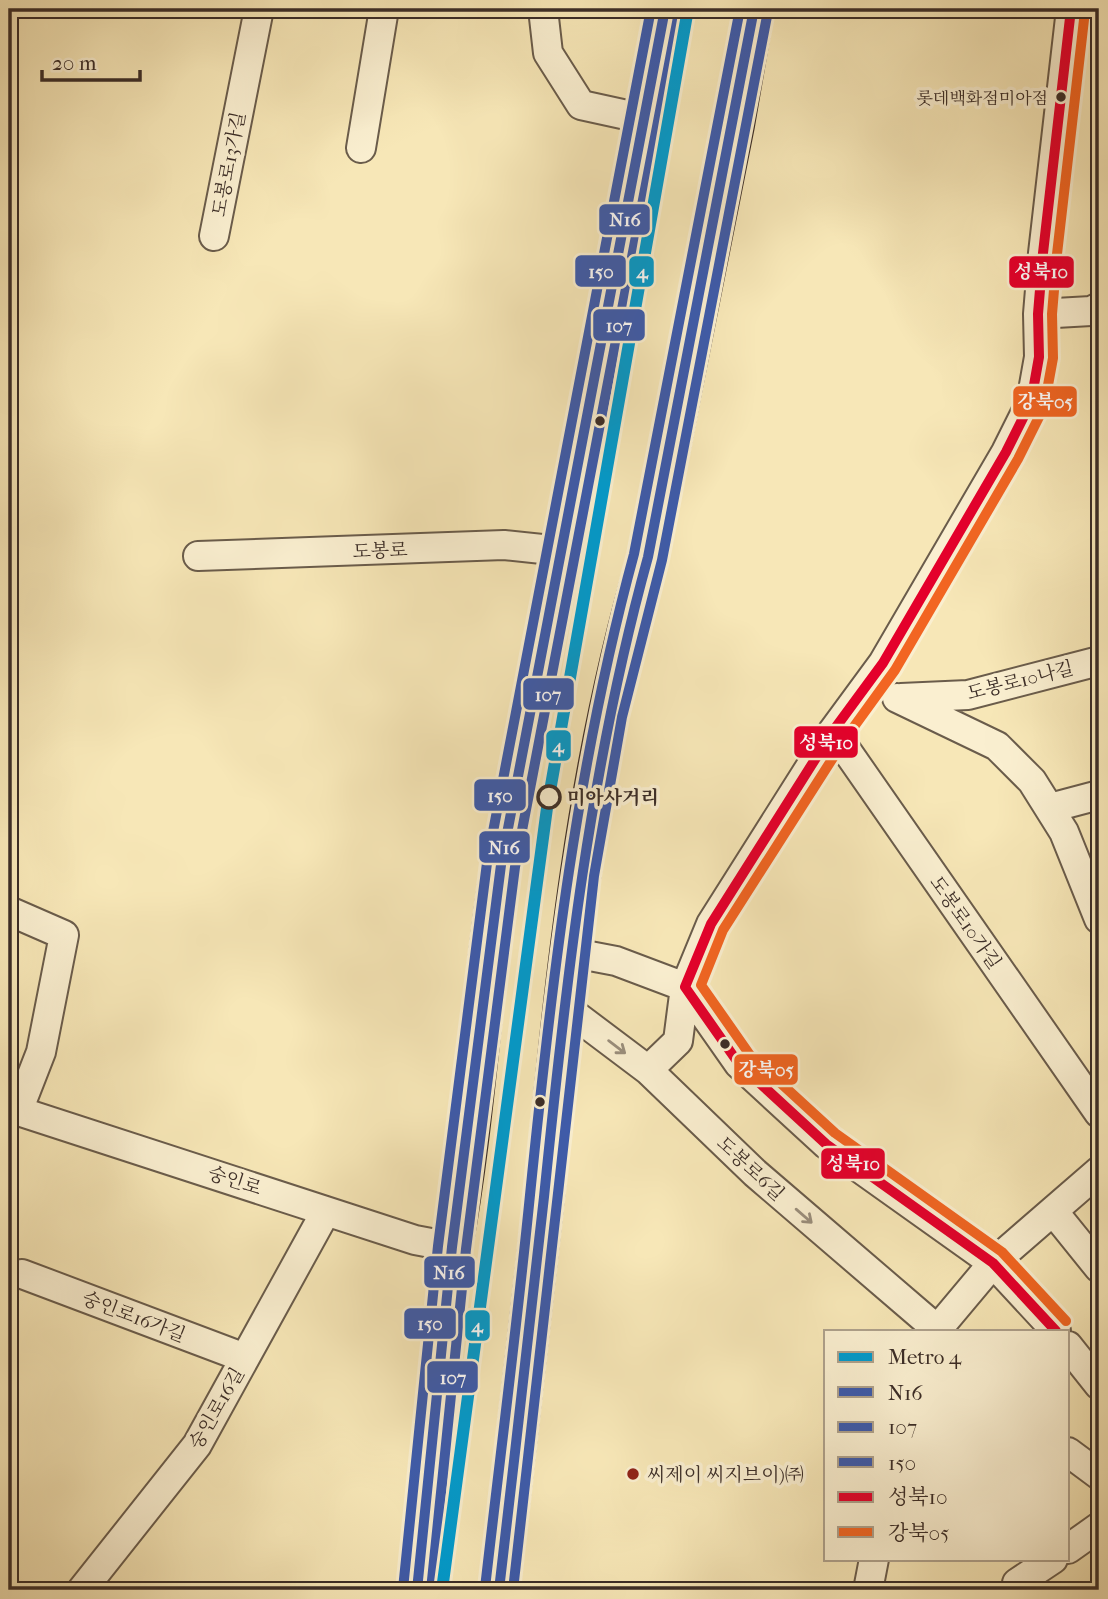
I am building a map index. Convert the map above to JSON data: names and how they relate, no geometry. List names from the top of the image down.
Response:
{
  "streets": {
    "street": [
      "도봉로13가길",
      "도봉로",
      "도봉로10나길",
      "도봉로10가길",
      "도봉로6길",
      "숭인로",
      "숭인로16가길",
      "숭인로16길"
    ]
  },
  "crossings": [
    ["숭인로", "숭인로16길"],
    ["숭인로16가길", "숭인로16길"]
  ],
  "places": ["롯데백화점미아점", "미아사거리", "씨제이 씨지브이)㈜"],
  "lines": [
    "metro line 4",
    "transit line N16",
    "transit line 150",
    "transit line 성북10",
    "transit line 107",
    "transit line 강북05"
  ],
  "legend": [
    "Metro 4",
    "N16",
    "107",
    "150",
    "성북10",
    "강북05"
  ],
  "scale_bar": "20 m"
}
